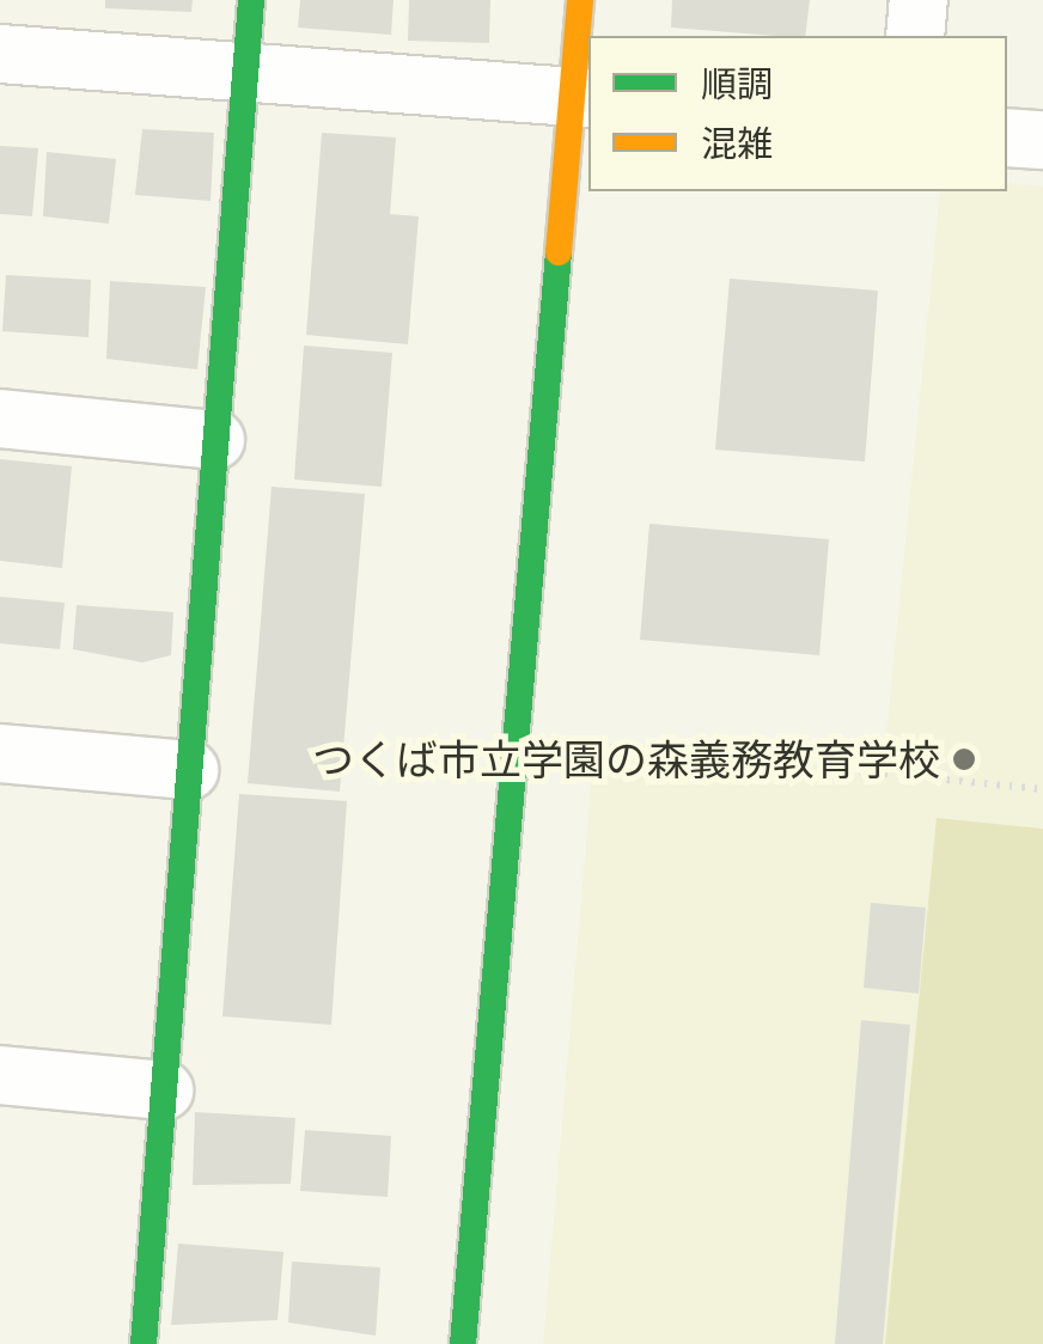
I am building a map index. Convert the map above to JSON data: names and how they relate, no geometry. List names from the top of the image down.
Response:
{
  "places": ["つくば市立学園の森義務教育学校"],
  "legend": ["順調", "混雑"]
}
